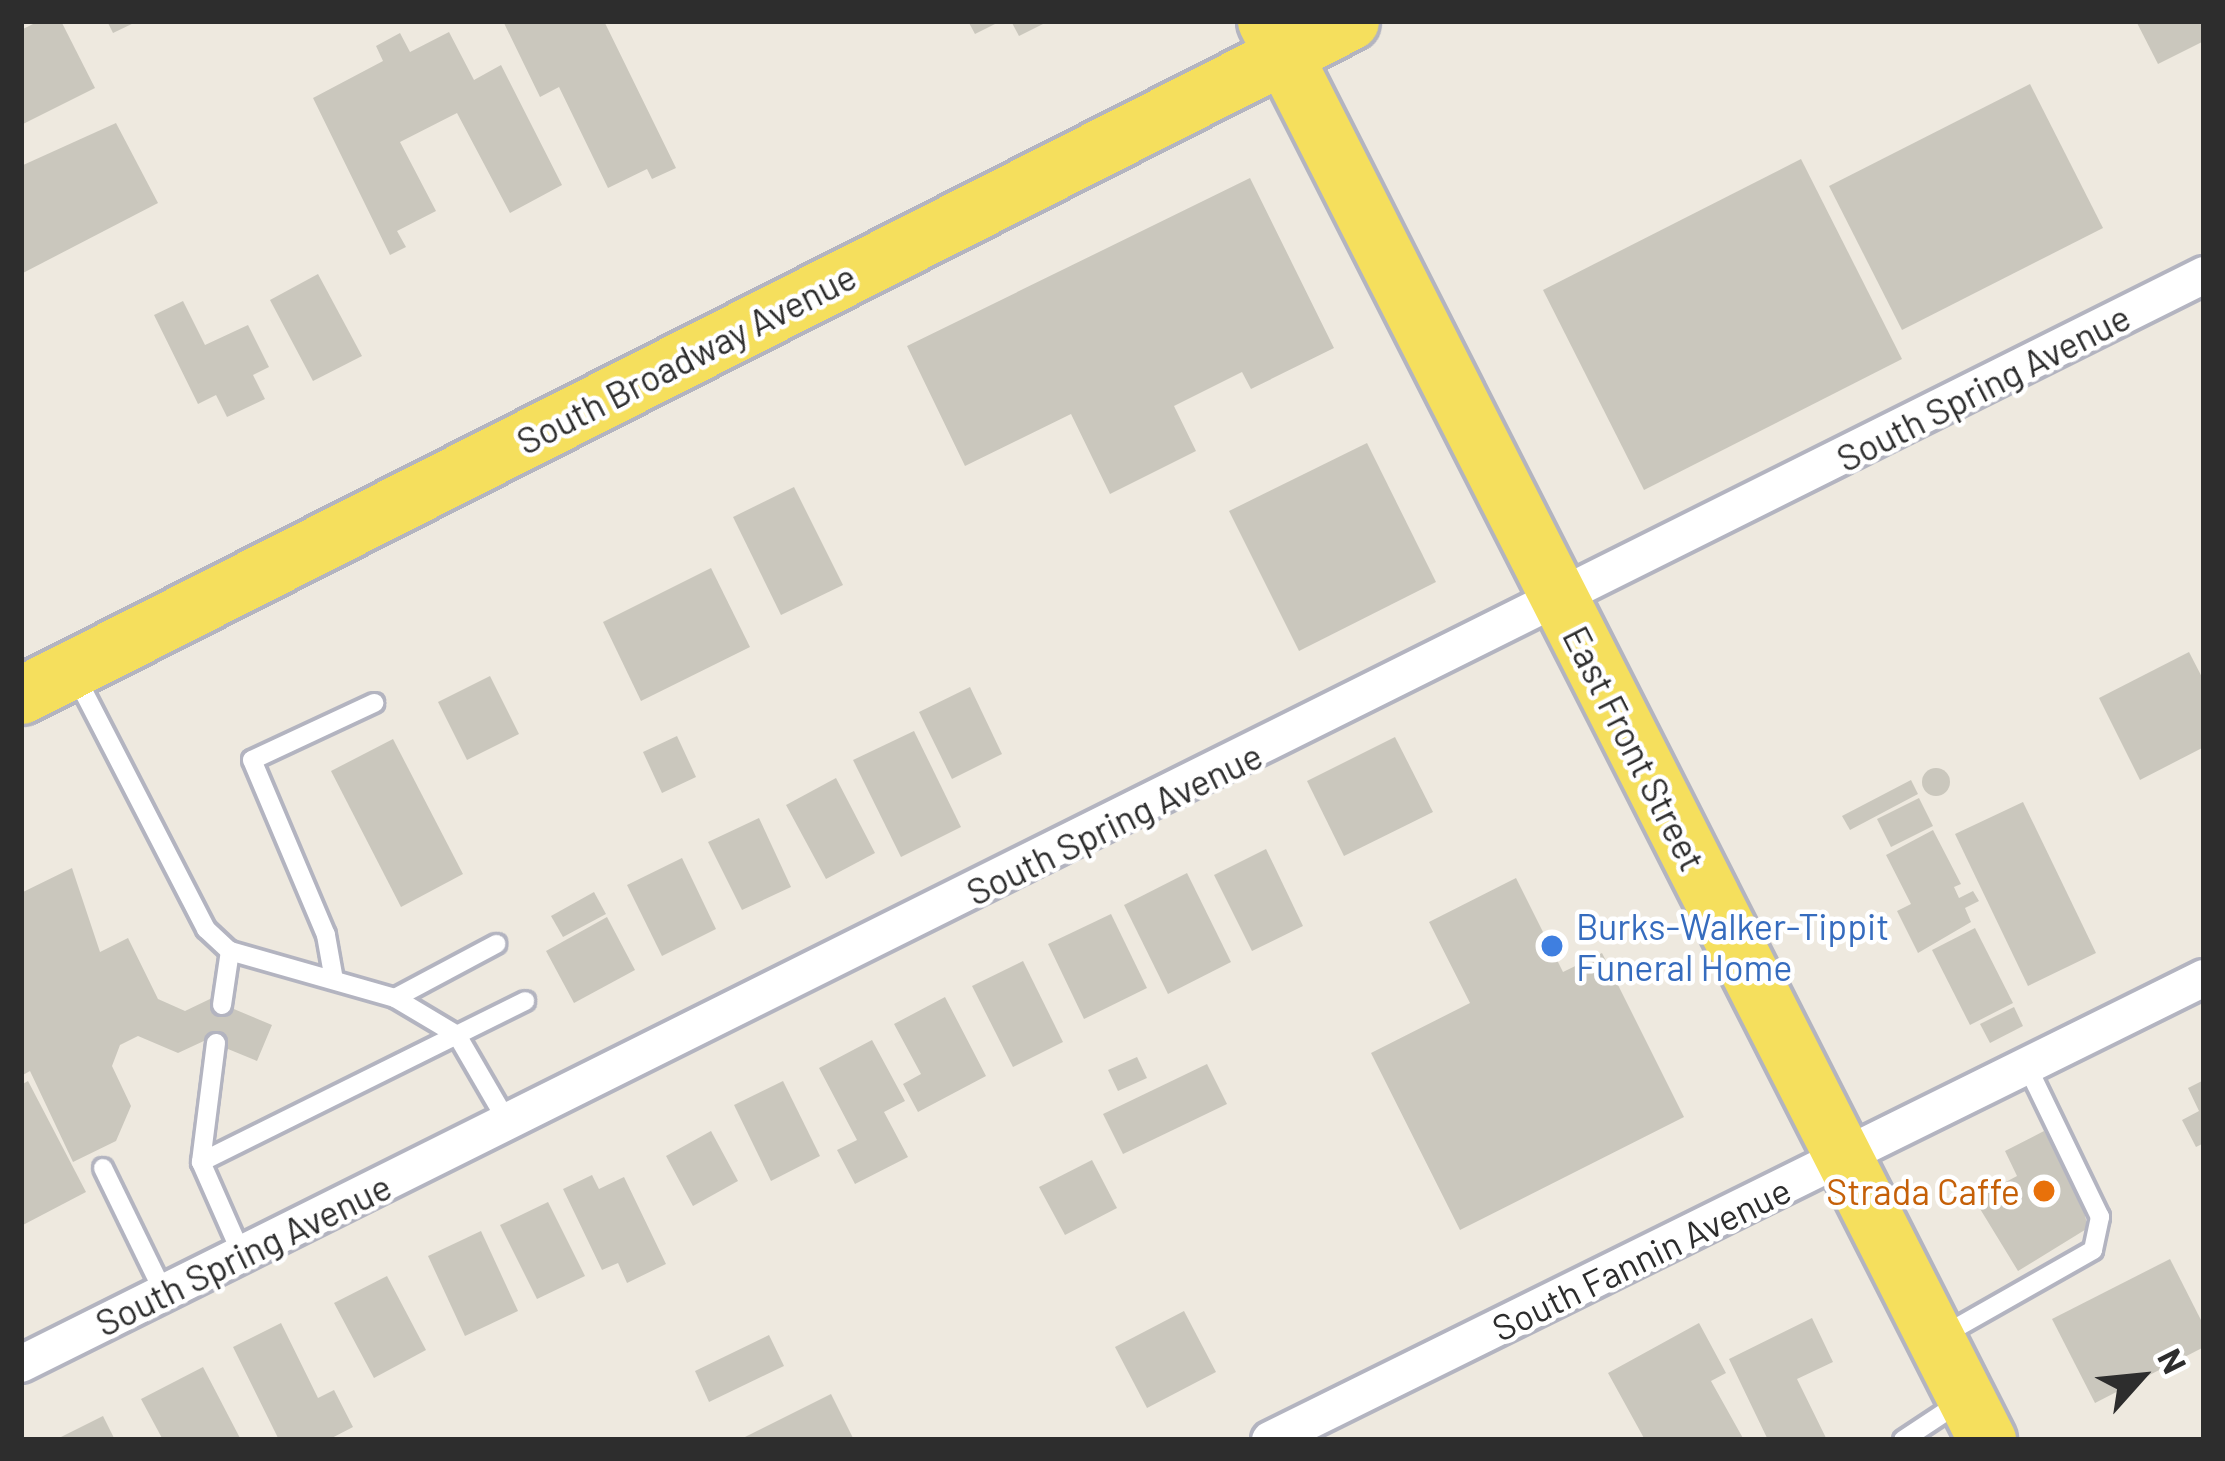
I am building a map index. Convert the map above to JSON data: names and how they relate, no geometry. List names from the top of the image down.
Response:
{
  "streets": {
    "main road": ["South Broadway Avenue", "East Front Street"],
    "street": ["South Spring Avenue", "South Fannin Avenue"]
  },
  "crossings": [
    ["South Broadway Avenue", "East Front Street"],
    ["South Spring Avenue", "East Front Street"],
    ["East Front Street", "South Fannin Avenue"]
  ],
  "places": ["Burks-Walker-Tippit Funeral Home", "Strada Caffe"],
  "north": "top right"
}
